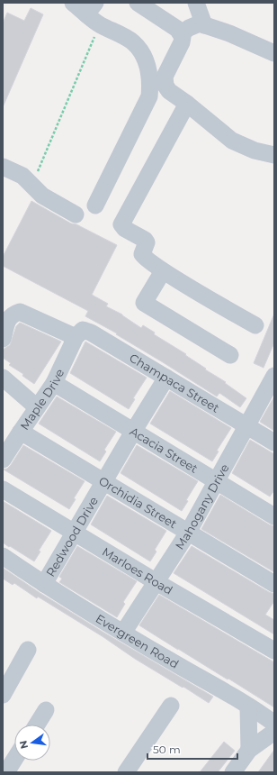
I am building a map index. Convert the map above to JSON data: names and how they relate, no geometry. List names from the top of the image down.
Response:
{
  "streets": {
    "street": [
      "Champaca Street",
      "Maple Drive",
      "Acacia Street",
      "Orchidia Street",
      "Mahogany Drive",
      "Redwood Drive",
      "Marloes Road",
      "Evergreen Road"
    ]
  },
  "crossings": [
    ["Champaca Street", "Maple Drive"],
    ["Champaca Street", "Mahogany Drive"],
    ["Champaca Street", "Redwood Drive"],
    ["Maple Drive", "Acacia Street"],
    ["Maple Drive", "Orchidia Street"],
    ["Acacia Street", "Mahogany Drive"],
    ["Acacia Street", "Redwood Drive"],
    ["Orchidia Street", "Mahogany Drive"],
    ["Orchidia Street", "Redwood Drive"],
    ["Mahogany Drive", "Marloes Road"],
    ["Mahogany Drive", "Evergreen Road"],
    ["Redwood Drive", "Marloes Road"],
    ["Redwood Drive", "Evergreen Road"]
  ],
  "scale_bar": "50 m",
  "north": "left"
}
